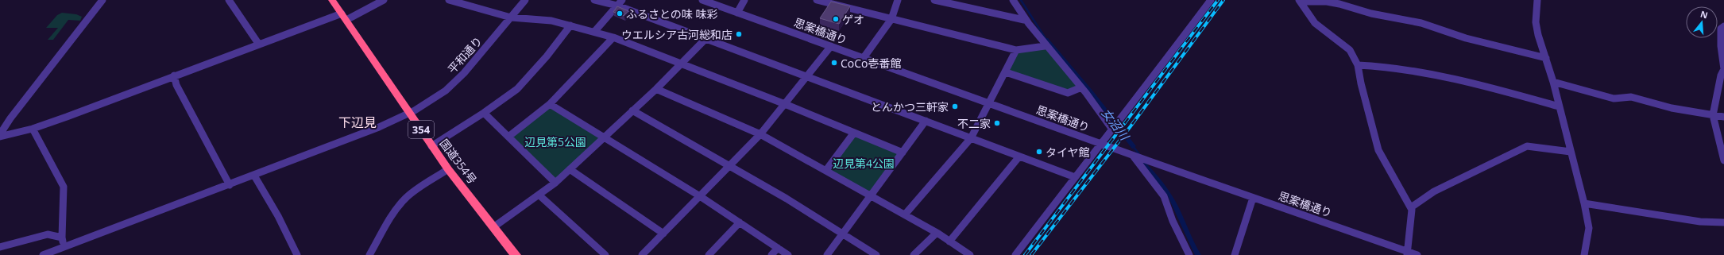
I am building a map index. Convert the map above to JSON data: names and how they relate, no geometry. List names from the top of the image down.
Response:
{
  "streets": {
    "highway": ["354", "国道354号"],
    "street": ["思案橋通り", "平和通り"]
  },
  "crossings": [
    ["平和通り", "国道354号"]
  ],
  "districts": ["下辺見"],
  "water": ["女沼川"],
  "parks": ["辺見第5公園", "辺見第4公園"],
  "places": [
    "ふるさとの味 味彩",
    "ゲオ",
    "ウエルシア古河総和店",
    "CoCo壱番館",
    "とんかつ三軒家",
    "不二家",
    "タイヤ館"
  ],
  "north": "top"
}
